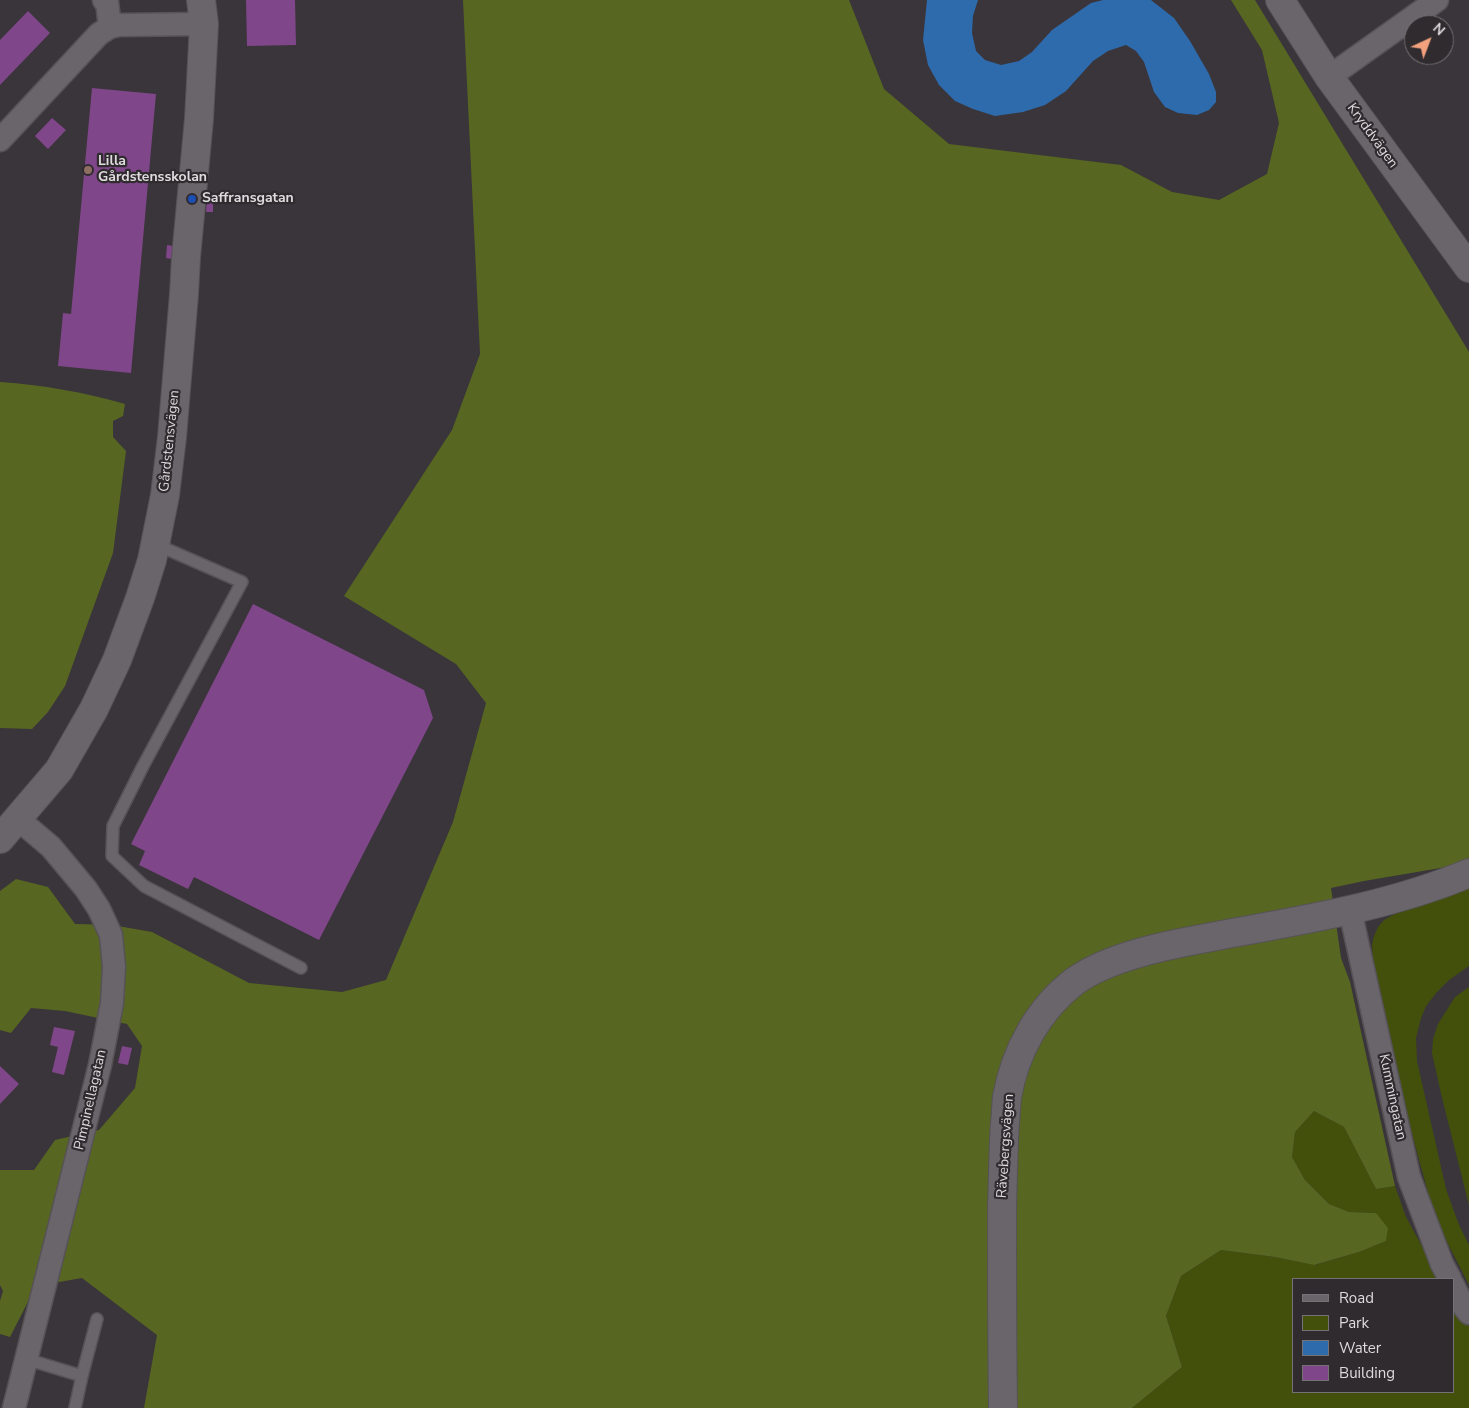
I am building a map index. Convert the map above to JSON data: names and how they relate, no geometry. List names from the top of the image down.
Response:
{
  "streets": {
    "street": [
      "Kryddvägen",
      "Gårdstensvägen",
      "Kummingatan",
      "Pimpinellagatan",
      "Rävebergsvägen"
    ]
  },
  "crossings": [
    ["Gårdstensvägen", "Pimpinellagatan"],
    ["Kummingatan", "Rävebergsvägen"]
  ],
  "places": ["Lilla Gårdstensskolan", "Saffransgatan"],
  "legend": [
    "Road",
    "Park",
    "Water",
    "Building"
  ],
  "north": "top right"
}
